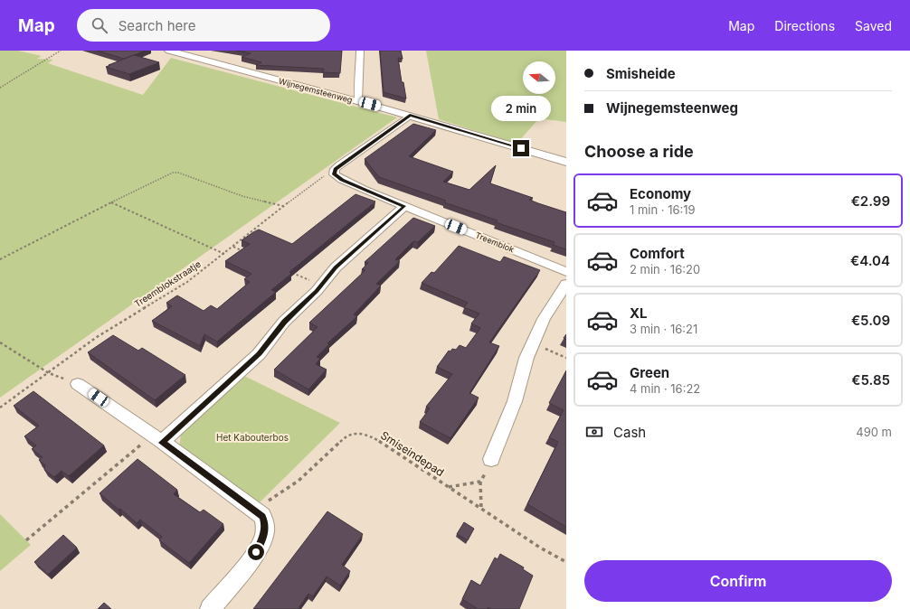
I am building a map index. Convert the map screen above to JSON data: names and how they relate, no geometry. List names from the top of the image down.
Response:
{
  "streets": {
    "street": ["Wijnegemsteenweg", "Treemblok"],
    "path": ["Treemblokstraatje", "Smiseindepad"]
  },
  "crossings": [
    ["Treemblok", "Treemblokstraatje"]
  ],
  "parks": ["Het Kabouterbos"],
  "north": "left",
  "page": {
    "header": "Map",
    "search": "Search here",
    "nav": ["Map", "Directions", "Saved"],
    "banner": ["Smisheide", "Wijnegemsteenweg"],
    "bubble": "2 min",
    "heading": "Choose a ride",
    "list": [
      {
        "name": "Economy",
        "note": "1 min · 16:19",
        "value": "€2.99"
      },
      {
        "name": "Comfort",
        "note": "2 min · 16:20",
        "value": "€4.04"
      },
      {
        "name": "XL",
        "note": "3 min · 16:21",
        "value": "€5.09"
      },
      {
        "name": "Green",
        "note": "4 min · 16:22",
        "value": "€5.85"
      }
    ],
    "pay": ["Cash", "490 m"],
    "buttons": "Confirm"
  }
}
